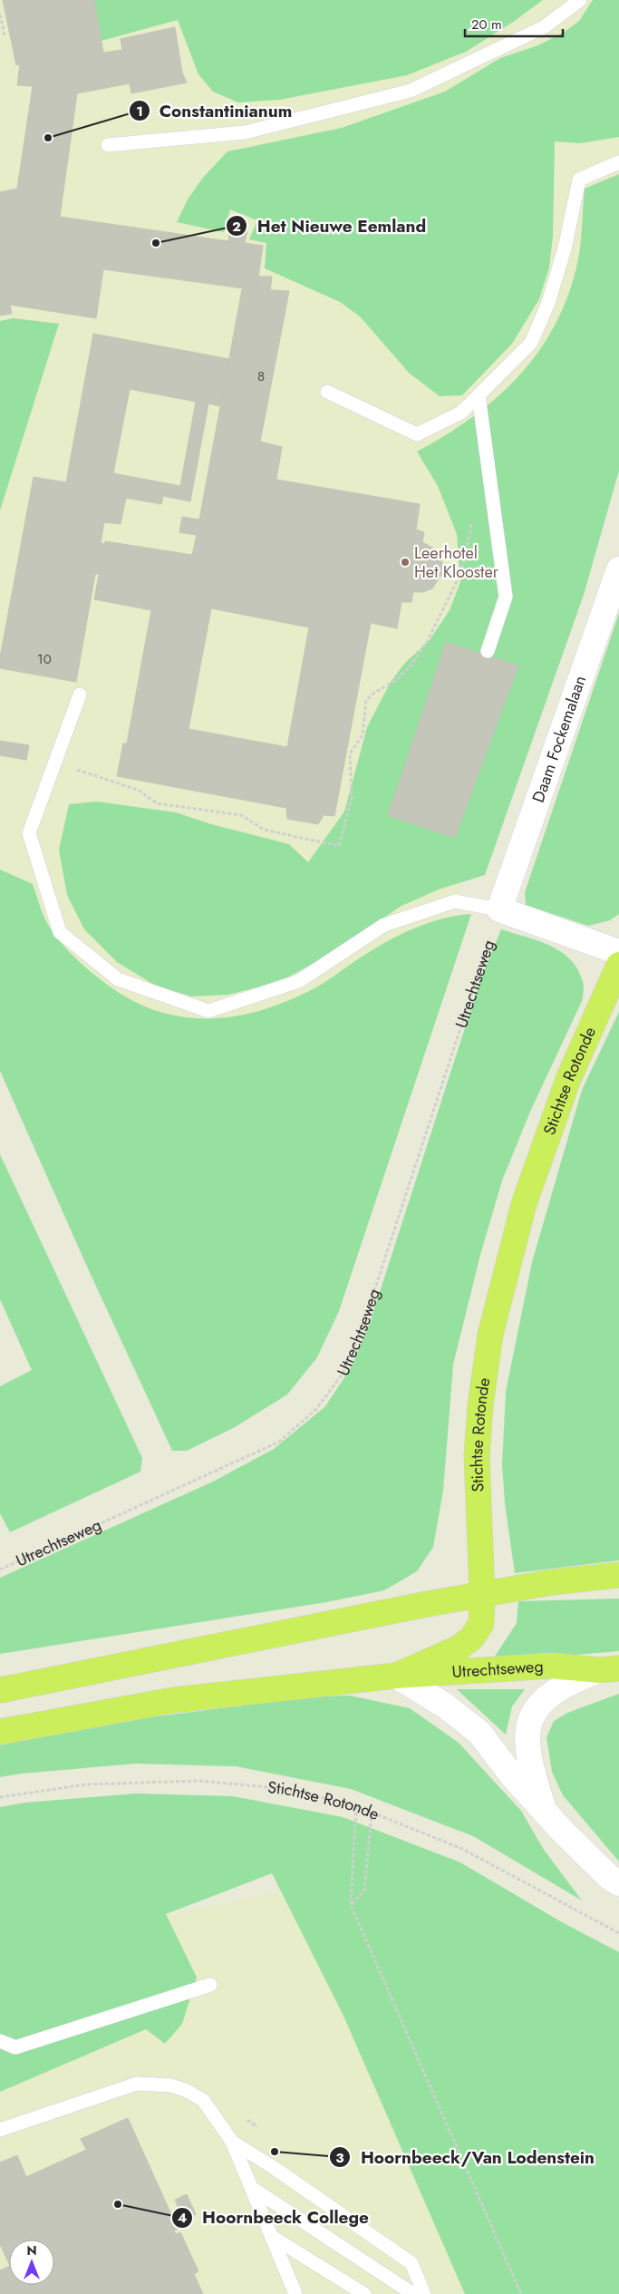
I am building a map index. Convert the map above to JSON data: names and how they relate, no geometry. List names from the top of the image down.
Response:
{
  "streets": {
    "main road": ["Utrechtseweg", "Stichtse Rotonde"],
    "street": ["Daam Fockemalaan"]
  },
  "crossings": [
    ["Daam Fockemalaan", "Utrechtseweg"],
    ["Utrechtseweg", "Stichtse Rotonde"]
  ],
  "places": [
    "Constantinianum",
    "Het Nieuwe Eemland",
    "Leerhotel Het Klooster",
    "Hoornbeeck/Van Lodenstein",
    "Hoornbeeck College"
  ],
  "house_numbers": ["8", "10"],
  "scale_bar": "20 m",
  "north": "top"
}
